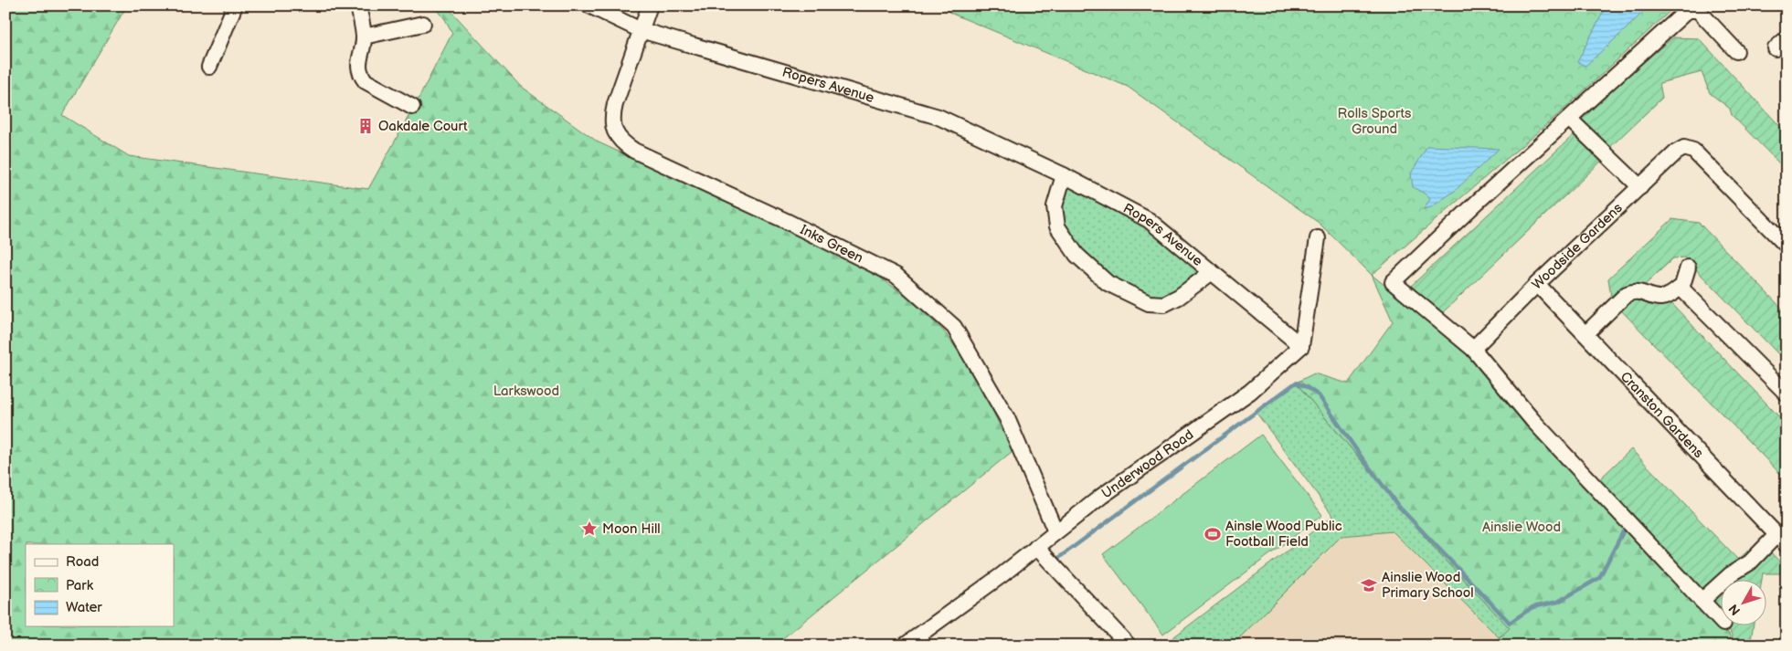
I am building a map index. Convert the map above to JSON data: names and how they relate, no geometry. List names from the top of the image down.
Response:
{
  "streets": {
    "street": [
      "Ropers Avenue",
      "Inks Green",
      "Woodside Gardens",
      "Cranston Gardens",
      "Underwood Road"
    ]
  },
  "crossings": [
    ["Ropers Avenue", "Inks Green"],
    ["Ropers Avenue", "Underwood Road"],
    ["Inks Green", "Underwood Road"],
    ["Woodside Gardens", "Cranston Gardens"]
  ],
  "parks": ["Rolls Sports Ground", "Larkswood", "Ainslie Wood"],
  "places": {
    "building": ["Oakdale Court"],
    "place": ["Moon Hill"],
    "sports": ["Ainsle Wood Public Football Field"],
    "school or university": ["Ainslie Wood Primary School"]
  },
  "legend": ["Road", "Park", "Water"],
  "north": "bottom left"
}
